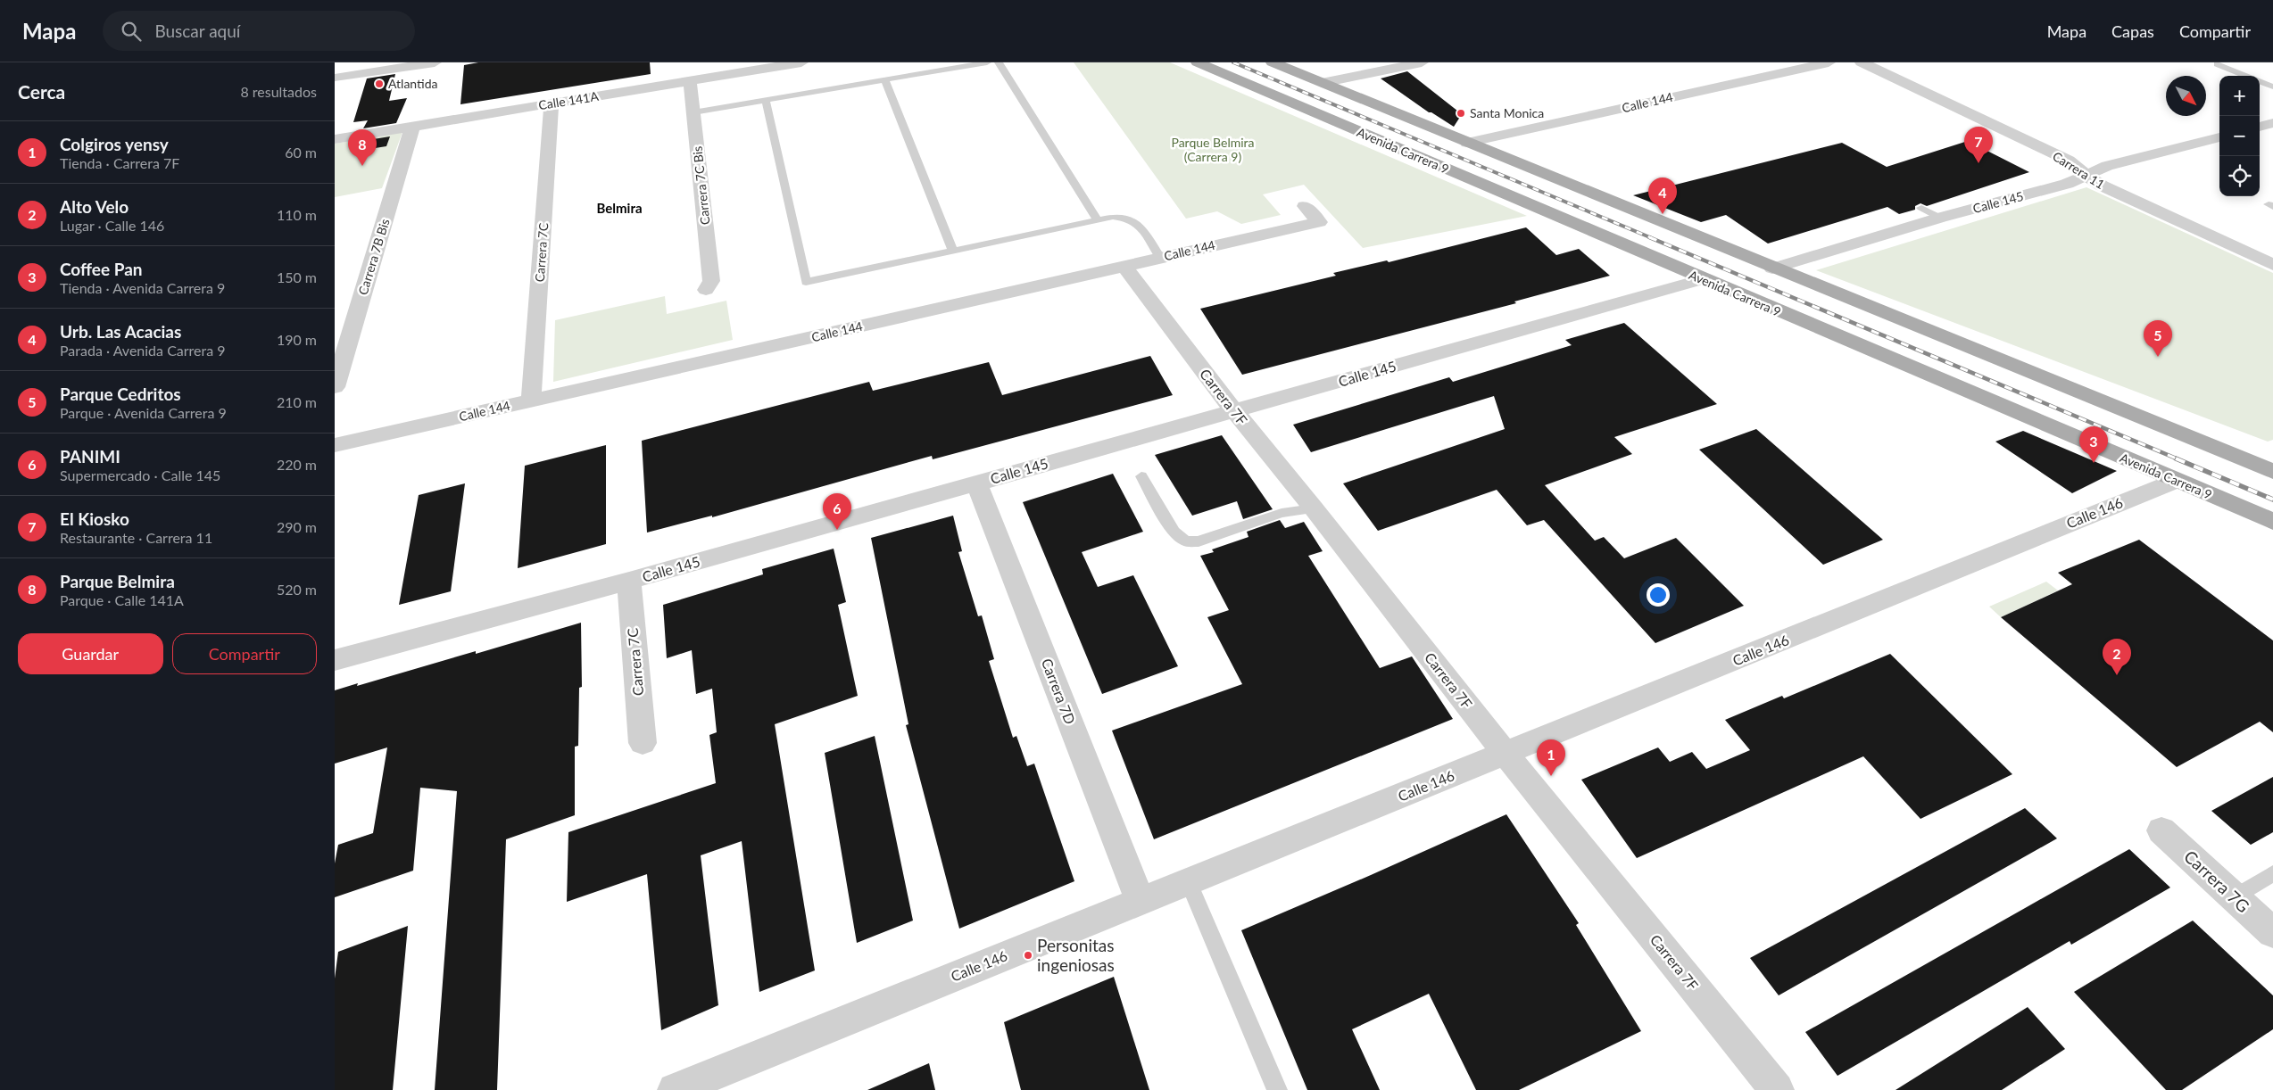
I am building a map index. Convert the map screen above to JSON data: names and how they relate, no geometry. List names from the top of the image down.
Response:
{
  "streets": {
    "main road": ["Avenida Carrera 9"],
    "street": [
      "Calle 141A",
      "Calle 144",
      "Carrera 11",
      "Carrera 7C Bis",
      "Calle 145",
      "Carrera 7C",
      "Carrera 7B Bis",
      "Carrera 7F",
      "Calle 146",
      "Carrera 7D",
      "Carrera 7G"
    ]
  },
  "crossings": [
    ["Calle 141A", "Carrera 7C Bis"],
    ["Calle 141A", "Carrera 7C"],
    ["Calle 141A", "Carrera 7B Bis"],
    ["Calle 144", "Carrera 7C"],
    ["Calle 144", "Carrera 7F"],
    ["Avenida Carrera 9", "Calle 145"],
    ["Avenida Carrera 9", "Calle 146"],
    ["Carrera 11", "Calle 145"],
    ["Calle 145", "Carrera 7C"],
    ["Calle 145", "Carrera 7F"],
    ["Calle 145", "Carrera 7D"],
    ["Carrera 7F", "Calle 146"],
    ["Calle 146", "Carrera 7D"]
  ],
  "districts": ["Belmira"],
  "parks": ["Parque Belmira (Carrera 9)"],
  "places": ["Atlantida", "Santa Monica", "Personitas ingeniosas"],
  "north": "bottom right",
  "page": {
    "header": "Mapa",
    "search": "Buscar aquí",
    "nav": ["Mapa", "Capas", "Compartir"],
    "heading": ["Cerca", "8 resultados"],
    "map_buttons": ["+", "−"],
    "list": [
      {
        "mark": "1",
        "name": "Colgiros yensy",
        "note": "Tienda · Carrera 7F",
        "value": "60 m"
      },
      {
        "mark": "2",
        "name": "Alto Velo",
        "note": "Lugar · Calle 146",
        "value": "110 m"
      },
      {
        "mark": "3",
        "name": "Coffee Pan",
        "note": "Tienda · Avenida Carrera 9",
        "value": "150 m"
      },
      {
        "mark": "4",
        "name": "Urb. Las Acacias",
        "note": "Parada · Avenida Carrera 9",
        "value": "190 m"
      },
      {
        "mark": "5",
        "name": "Parque Cedritos",
        "note": "Parque · Avenida Carrera 9",
        "value": "210 m"
      },
      {
        "mark": "6",
        "name": "PANIMI",
        "note": "Supermercado · Calle 145",
        "value": "220 m"
      },
      {
        "mark": "7",
        "name": "El Kiosko",
        "note": "Restaurante · Carrera 11",
        "value": "290 m"
      },
      {
        "mark": "8",
        "name": "Parque Belmira",
        "note": "Parque · Calle 141A",
        "value": "520 m"
      }
    ],
    "pins": [
      "7",
      "8",
      "4",
      "5",
      "3",
      "6",
      "2",
      "1"
    ],
    "buttons": ["Guardar", "Compartir"]
  }
}
